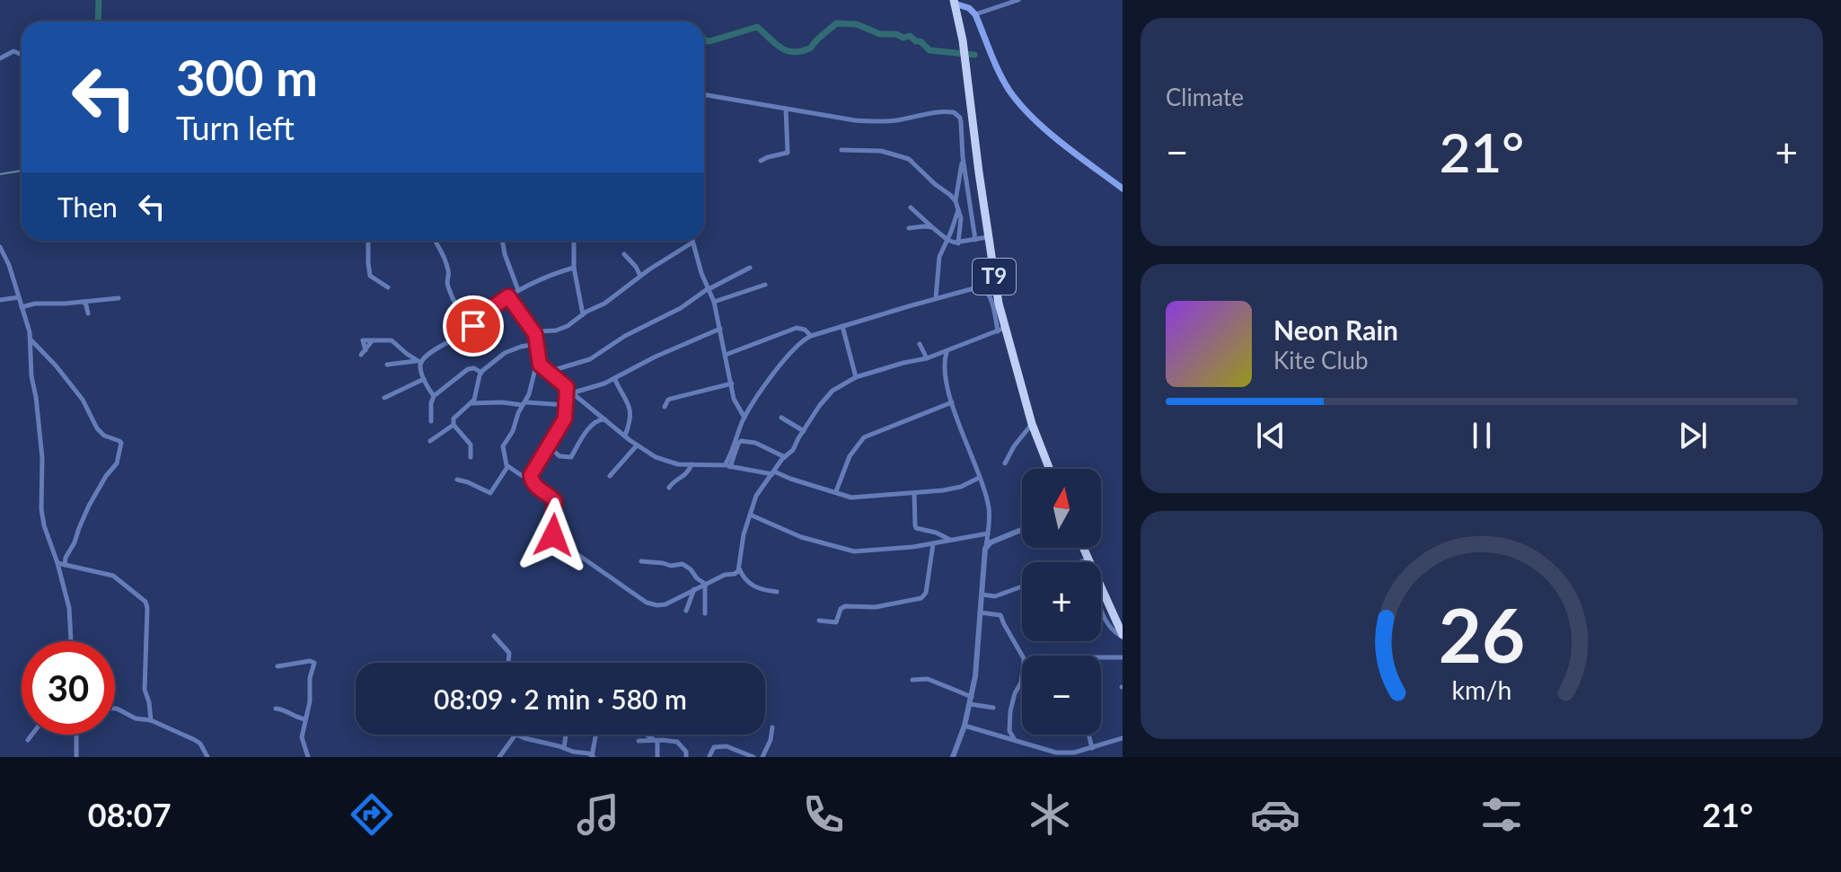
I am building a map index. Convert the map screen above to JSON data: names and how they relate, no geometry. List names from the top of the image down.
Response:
{
  "streets": {
    "highway": ["T9"]
  },
  "north": "top",
  "page": {
    "tile": "Climate",
    "turn": ["300 m", "Turn left"],
    "heat": ["−", "21°", "+"],
    "then": "Then",
    "song": ["Neon Rain", "Kite Club"],
    "map_buttons": ["+", "−"],
    "limit": "30",
    "trip": "08:09 · 2 min · 580 m",
    "tabs": ["08:07", "21°"],
    "gauge": ["26", "km/h"]
  }
}
